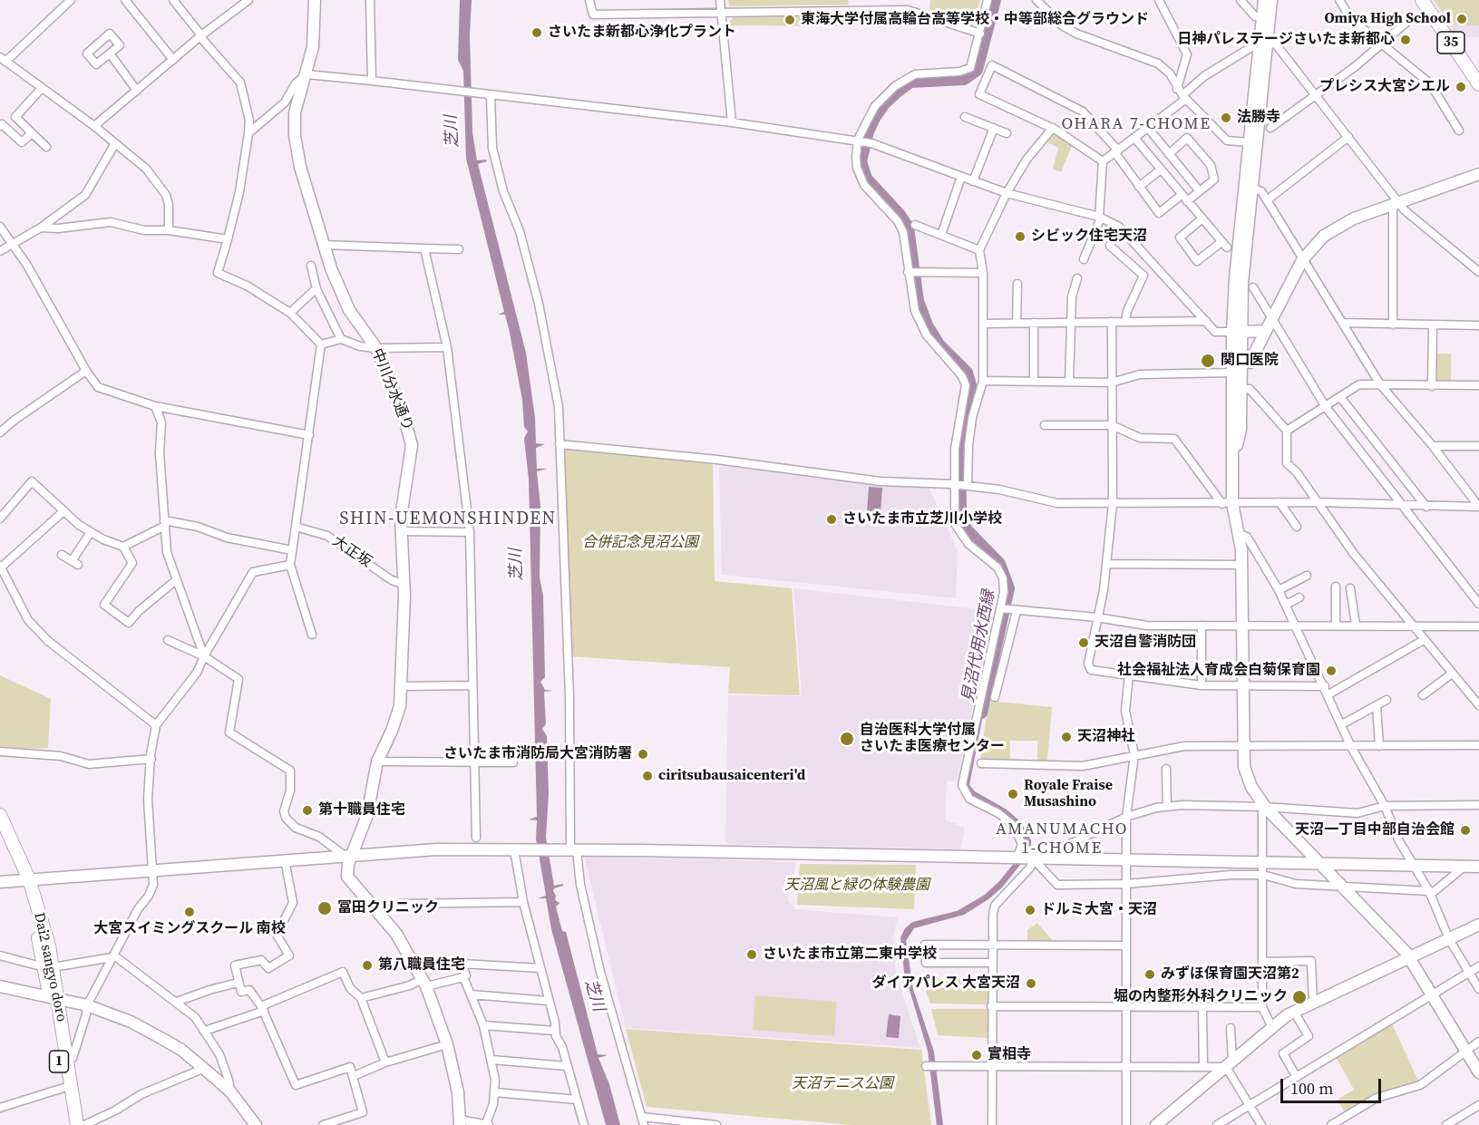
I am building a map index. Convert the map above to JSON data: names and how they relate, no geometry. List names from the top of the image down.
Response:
{
  "streets": {
    "main road": ["35", "Dai2 sangyo doro", "1"],
    "street": ["中川分水通り", "大正坂"]
  },
  "crossings": [
    ["中川分水通り", "大正坂"]
  ],
  "districts": ["OHARA 7-CHOME", "SHIN-UEMONSHINDEN", "AMANUMACHO 1-CHOME"],
  "water": ["芝川", "見沼代用水西縁"],
  "parks": ["合併記念見沼公園", "天沼風と緑の体験農園", "天沼テニス公園"],
  "places": [
    "Omiya High School",
    "東海大学付属高輪台高等学校・中等部総合グラウンド",
    "さいたま新都心浄化プラント",
    "日神パレステージさいたま新都心",
    "プレシス大宮シエル",
    "法勝寺",
    "シビック住宅天沼",
    "関口医院",
    "さいたま市立芝川小学校",
    "天沼自警消防団",
    "社会福祉法人育成会白菊保育園",
    "天沼神社",
    "自治医科大学付属 さいたま医療センター",
    "さいたま市消防局大宮消防署",
    "ciritsubausaicenteri'd",
    "Royale Fraise Musashino",
    "第十職員住宅",
    "天沼一丁目中部自治会館",
    "冨田クリニック",
    "ドルミ大宮・天沼",
    "大宮スイミングスクール 南校",
    "さいたま市立第二東中学校",
    "第八職員住宅",
    "みずほ保育園天沼第2",
    "ダイアパレス 大宮天沼",
    "堀の内整形外科クリニック",
    "實相寺"
  ],
  "scale_bar": "100 m"
}
